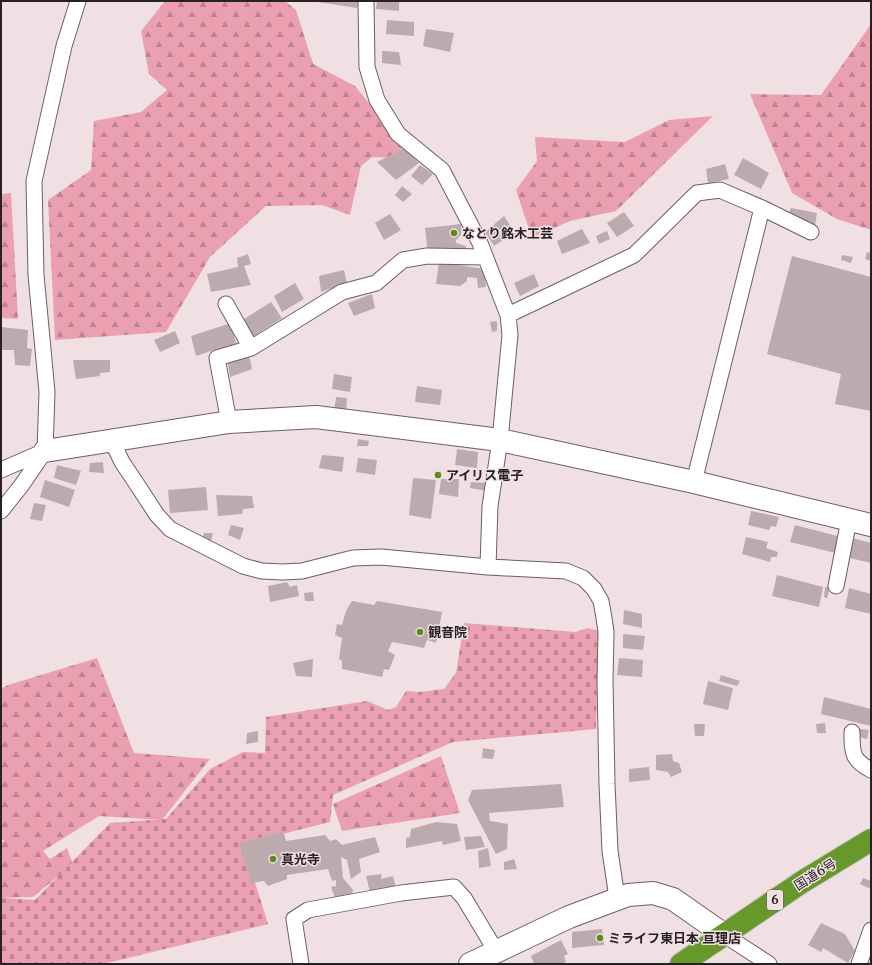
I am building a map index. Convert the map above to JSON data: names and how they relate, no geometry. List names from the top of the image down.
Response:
{
  "streets": {
    "highway": ["国道6号", "6"]
  },
  "places": [
    "なとり銘木工芸",
    "アイリス電子",
    "観音院",
    "真光寺",
    "ミライフ東日本 亘理店"
  ]
}
